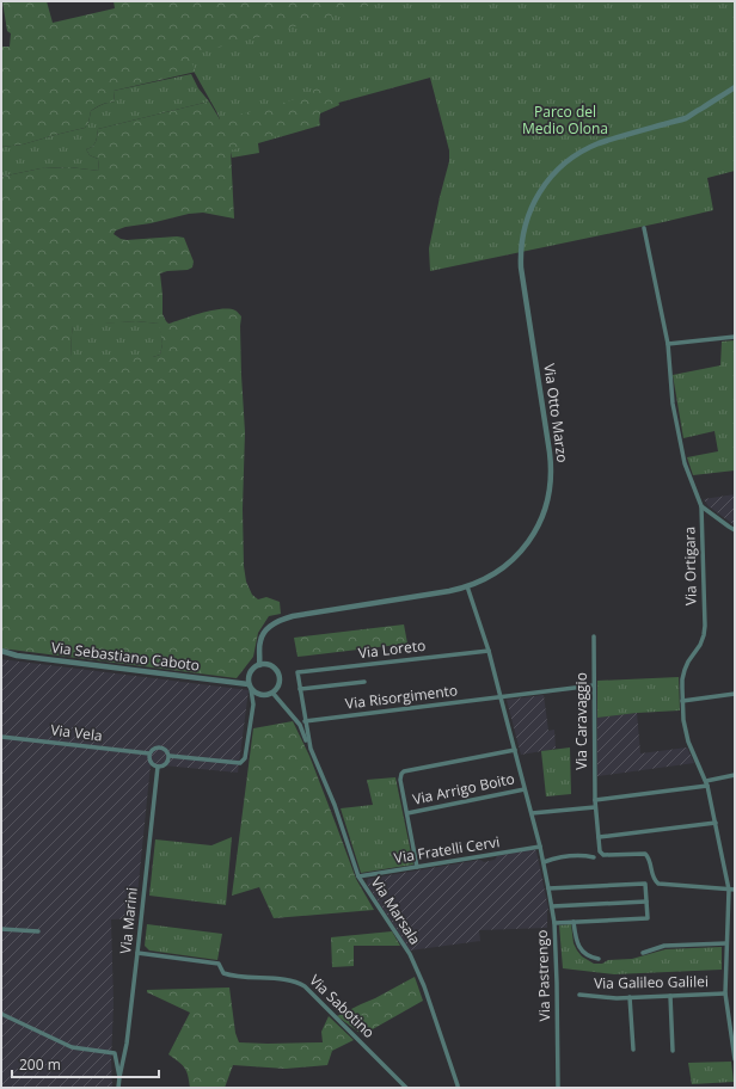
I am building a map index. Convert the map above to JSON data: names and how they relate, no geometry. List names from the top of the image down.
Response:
{
  "streets": {
    "street": [
      "Via Otto Marzo",
      "Via Ortigara",
      "Via Loreto",
      "Via Sebastiano Caboto",
      "Via Risorgimento",
      "Via Caravaggio",
      "Via Vela",
      "Via Arrigo Boito",
      "Via Fratelli Cervi",
      "Via Marsala",
      "Via Marini",
      "Via Pastrengo",
      "Via Galileo Galilei",
      "Via Sabotino"
    ]
  },
  "crossings": [
    ["Via Otto Marzo", "Via Sebastiano Caboto"],
    ["Via Otto Marzo", "Via Vela"],
    ["Via Otto Marzo", "Via Marsala"],
    ["Via Otto Marzo", "Via Pastrengo"],
    ["Via Ortigara", "Via Galileo Galilei"],
    ["Via Loreto", "Via Marsala"],
    ["Via Loreto", "Via Pastrengo"],
    ["Via Sebastiano Caboto", "Via Vela"],
    ["Via Sebastiano Caboto", "Via Marsala"],
    ["Via Risorgimento", "Via Caravaggio"],
    ["Via Risorgimento", "Via Marsala"],
    ["Via Risorgimento", "Via Pastrengo"],
    ["Via Vela", "Via Marsala"],
    ["Via Vela", "Via Marini"],
    ["Via Arrigo Boito", "Via Pastrengo"],
    ["Via Fratelli Cervi", "Via Marsala"],
    ["Via Fratelli Cervi", "Via Pastrengo"],
    ["Via Marini", "Via Sabotino"]
  ],
  "parks": ["Parco del Medio Olona"],
  "scale_bar": "200 m"
}
